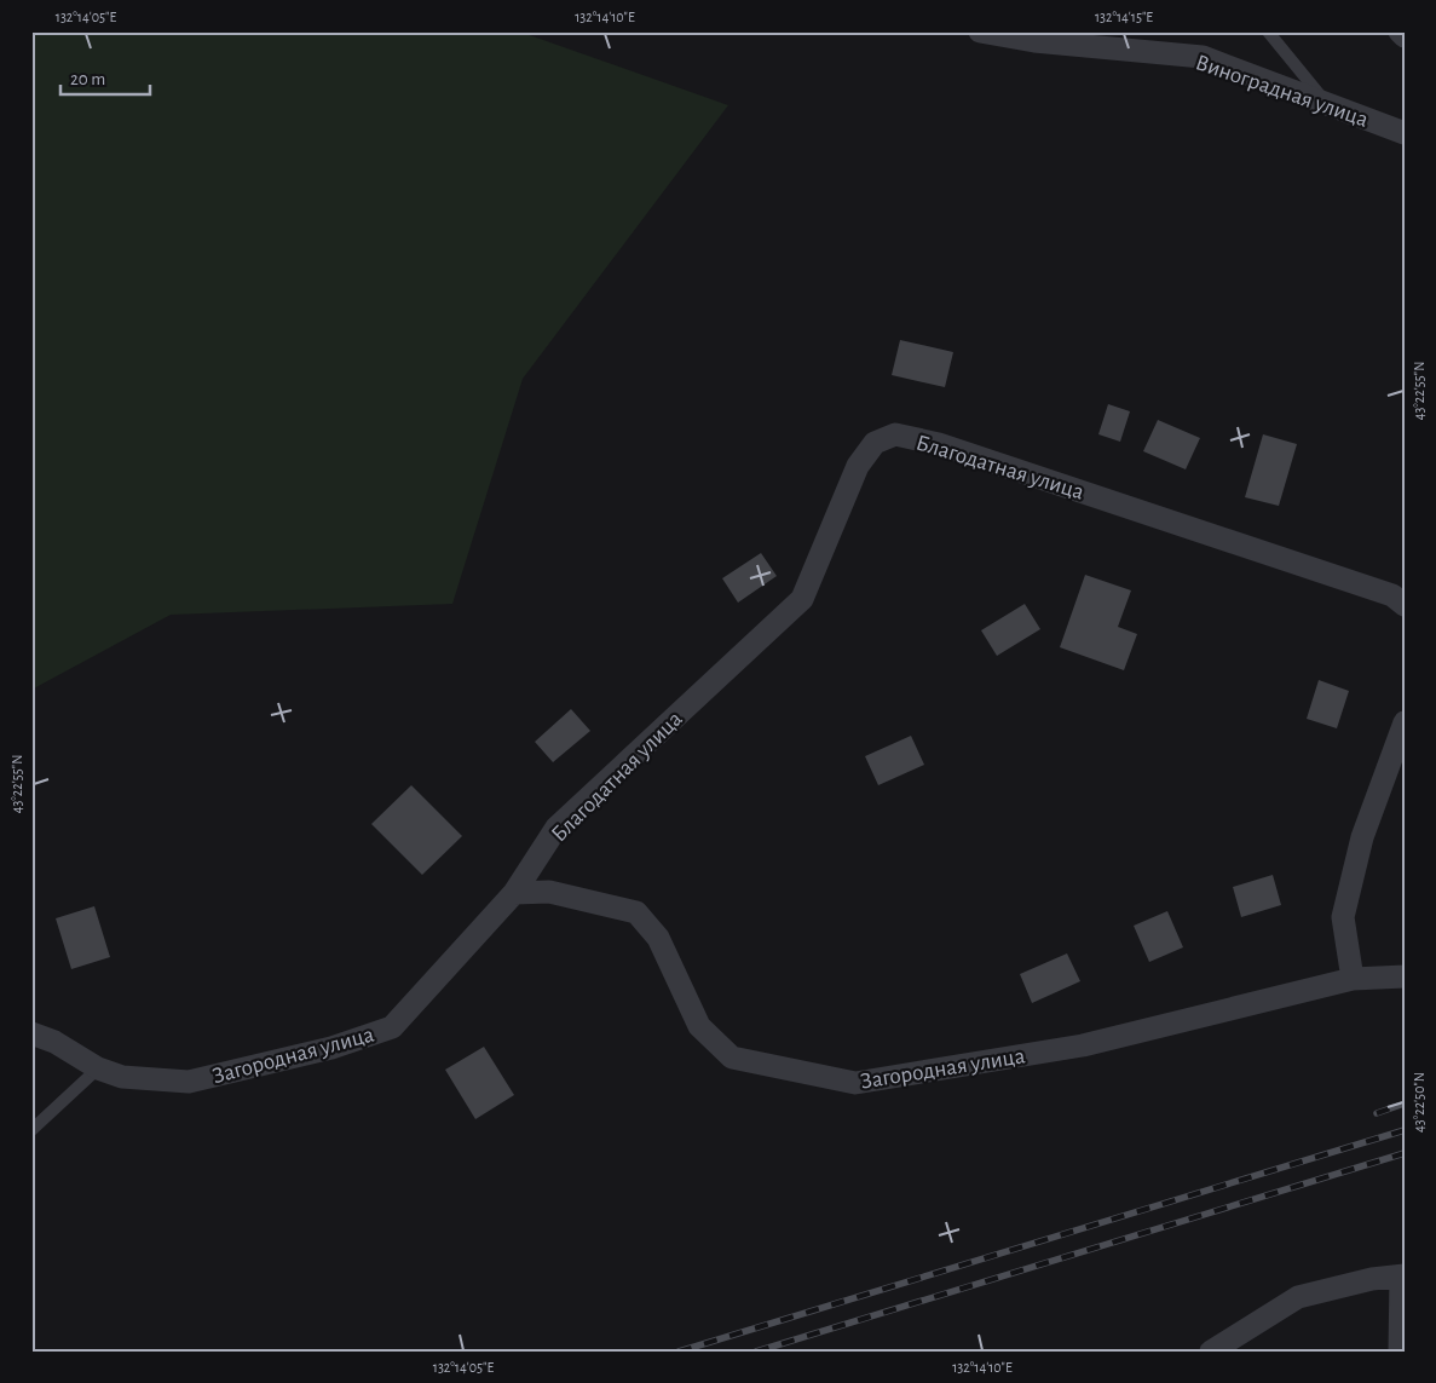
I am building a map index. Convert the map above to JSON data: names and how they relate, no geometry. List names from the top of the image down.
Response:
{
  "streets": {
    "street": ["Виноградная улица", "Благодатная улица", "Загородная улица"]
  },
  "crossings": [
    ["Благодатная улица", "Загородная улица"]
  ],
  "scale_bar": "20 m",
  "coordinates": [
    "132°14'05\"E",
    "132°14'10\"E",
    "132°14'15\"E",
    "43°22'55\"N",
    "43°22'50\"N"
  ]
}
